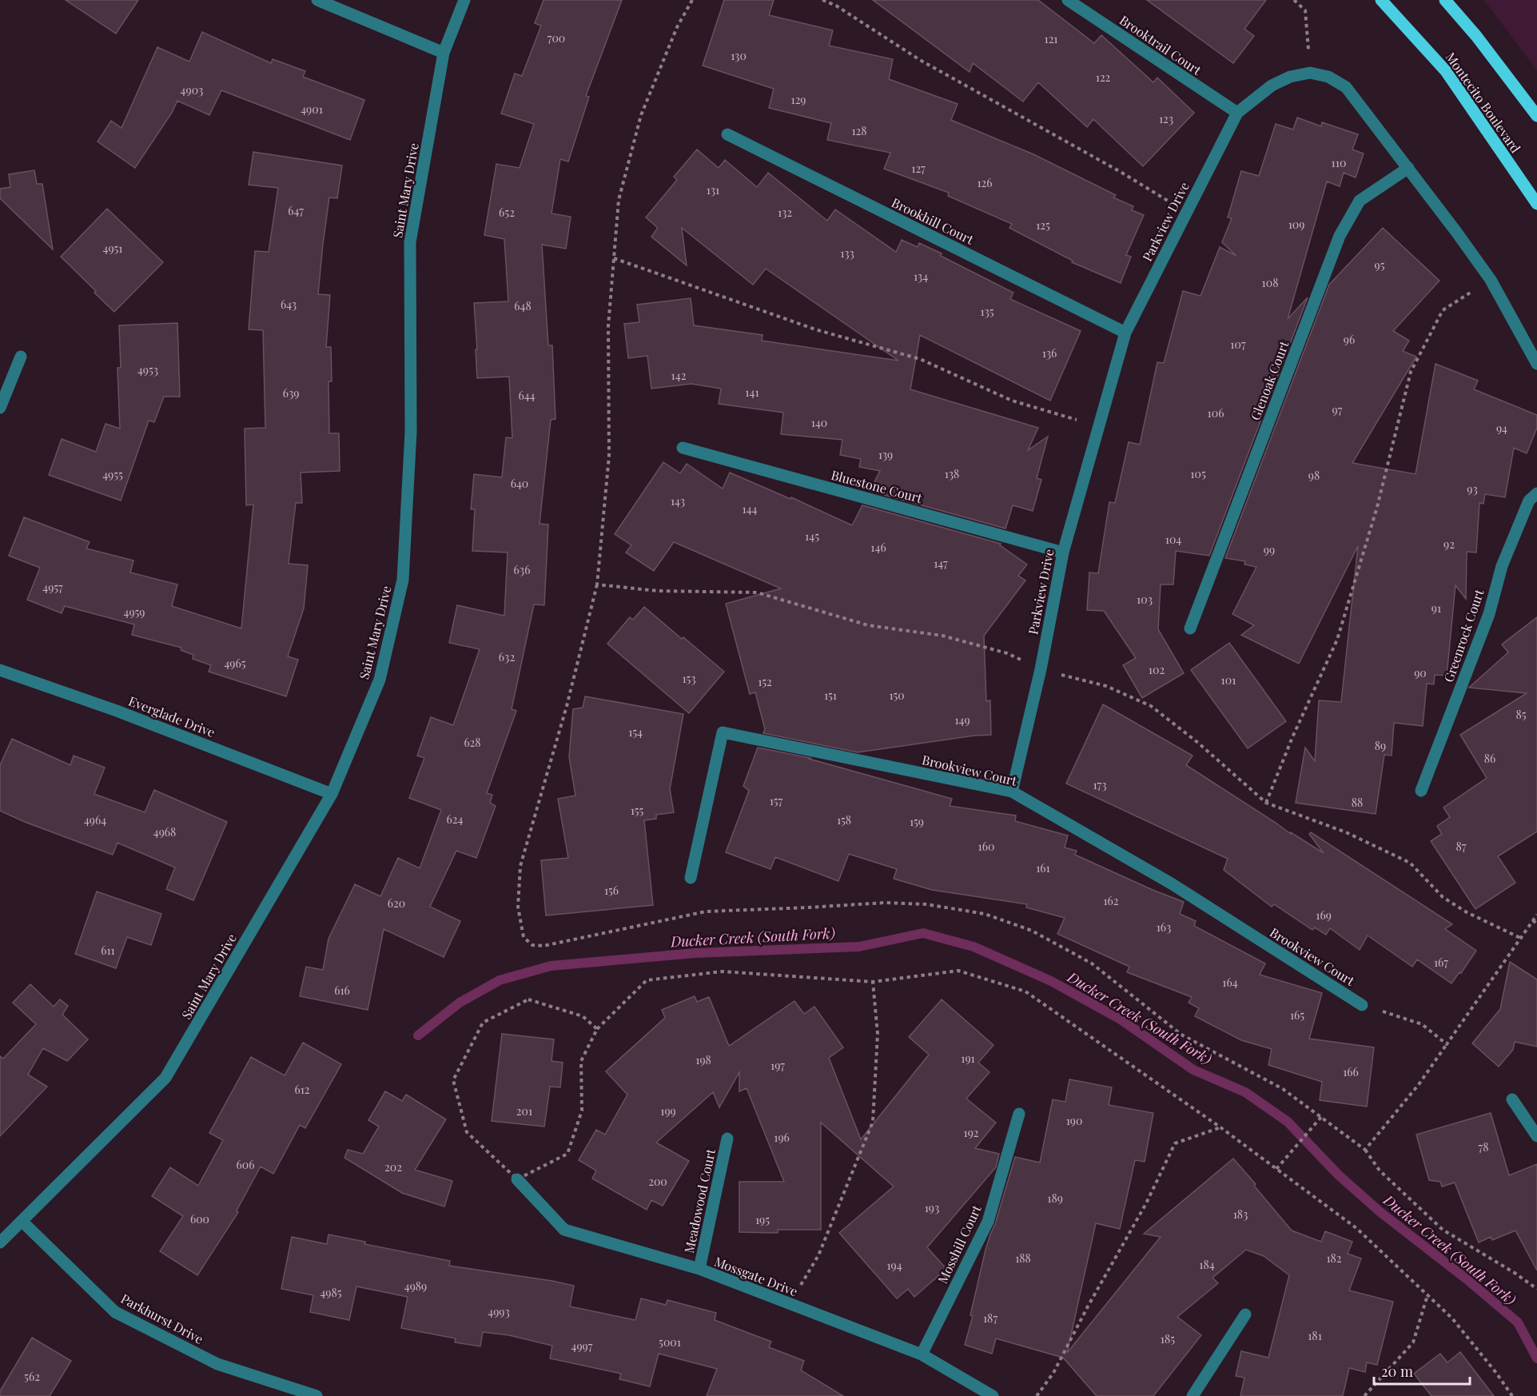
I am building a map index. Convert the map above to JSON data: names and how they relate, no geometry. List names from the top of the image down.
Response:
{
  "streets": {
    "main road": ["Montecito Boulevard"],
    "street": [
      "Brooktrail Court",
      "Saint Mary Drive",
      "Brookhill Court",
      "Parkview Drive",
      "Glenoak Court",
      "Bluestone Court",
      "Greenrock Court",
      "Everglade Drive",
      "Brookview Court",
      "Meadowood Court",
      "Mosshill Court",
      "Mossgate Drive",
      "Parkhurst Drive"
    ]
  },
  "crossings": [
    ["Brooktrail Court", "Parkview Drive"],
    ["Saint Mary Drive", "Everglade Drive"],
    ["Saint Mary Drive", "Parkhurst Drive"],
    ["Brookhill Court", "Parkview Drive"],
    ["Parkview Drive", "Glenoak Court"],
    ["Parkview Drive", "Bluestone Court"],
    ["Parkview Drive", "Brookview Court"],
    ["Meadowood Court", "Mossgate Drive"],
    ["Mosshill Court", "Mossgate Drive"]
  ],
  "water": ["Ducker Creek (South Fork)"],
  "house_numbers": [
    "700",
    "121",
    "130",
    "122",
    "4903",
    "129",
    "4901",
    "123",
    "128",
    "110",
    "127",
    "126",
    "131",
    "647",
    "652",
    "132",
    "109",
    "125",
    "4951",
    "133",
    "95",
    "134",
    "108",
    "643",
    "648",
    "135",
    "96",
    "107",
    "136",
    "4953",
    "142",
    "141",
    "639",
    "644",
    "97",
    "106",
    "140",
    "94",
    "139",
    "138",
    "105",
    "4955",
    "98",
    "640",
    "93",
    "143",
    "144",
    "145",
    "104",
    "92",
    "146",
    "99",
    "147",
    "636",
    "4957",
    "103",
    "91",
    "4959",
    "632",
    "4965",
    "102",
    "90",
    "153",
    "101",
    "152",
    "151",
    "150",
    "85",
    "149",
    "154",
    "628",
    "89",
    "86",
    "173",
    "157",
    "88",
    "155",
    "624",
    "4964",
    "158",
    "159",
    "4968",
    "160",
    "87",
    "161",
    "156",
    "162",
    "620",
    "169",
    "163",
    "611",
    "167",
    "164",
    "616",
    "165",
    "191",
    "198",
    "197",
    "166",
    "612",
    "201",
    "199",
    "190",
    "192",
    "196",
    "78",
    "606",
    "202",
    "200",
    "189",
    "193",
    "183",
    "600",
    "195",
    "188",
    "182",
    "184",
    "194",
    "4989",
    "4985",
    "4993",
    "187",
    "181",
    "185",
    "5001",
    "4997",
    "562"
  ],
  "scale_bar": "20 m"
}
